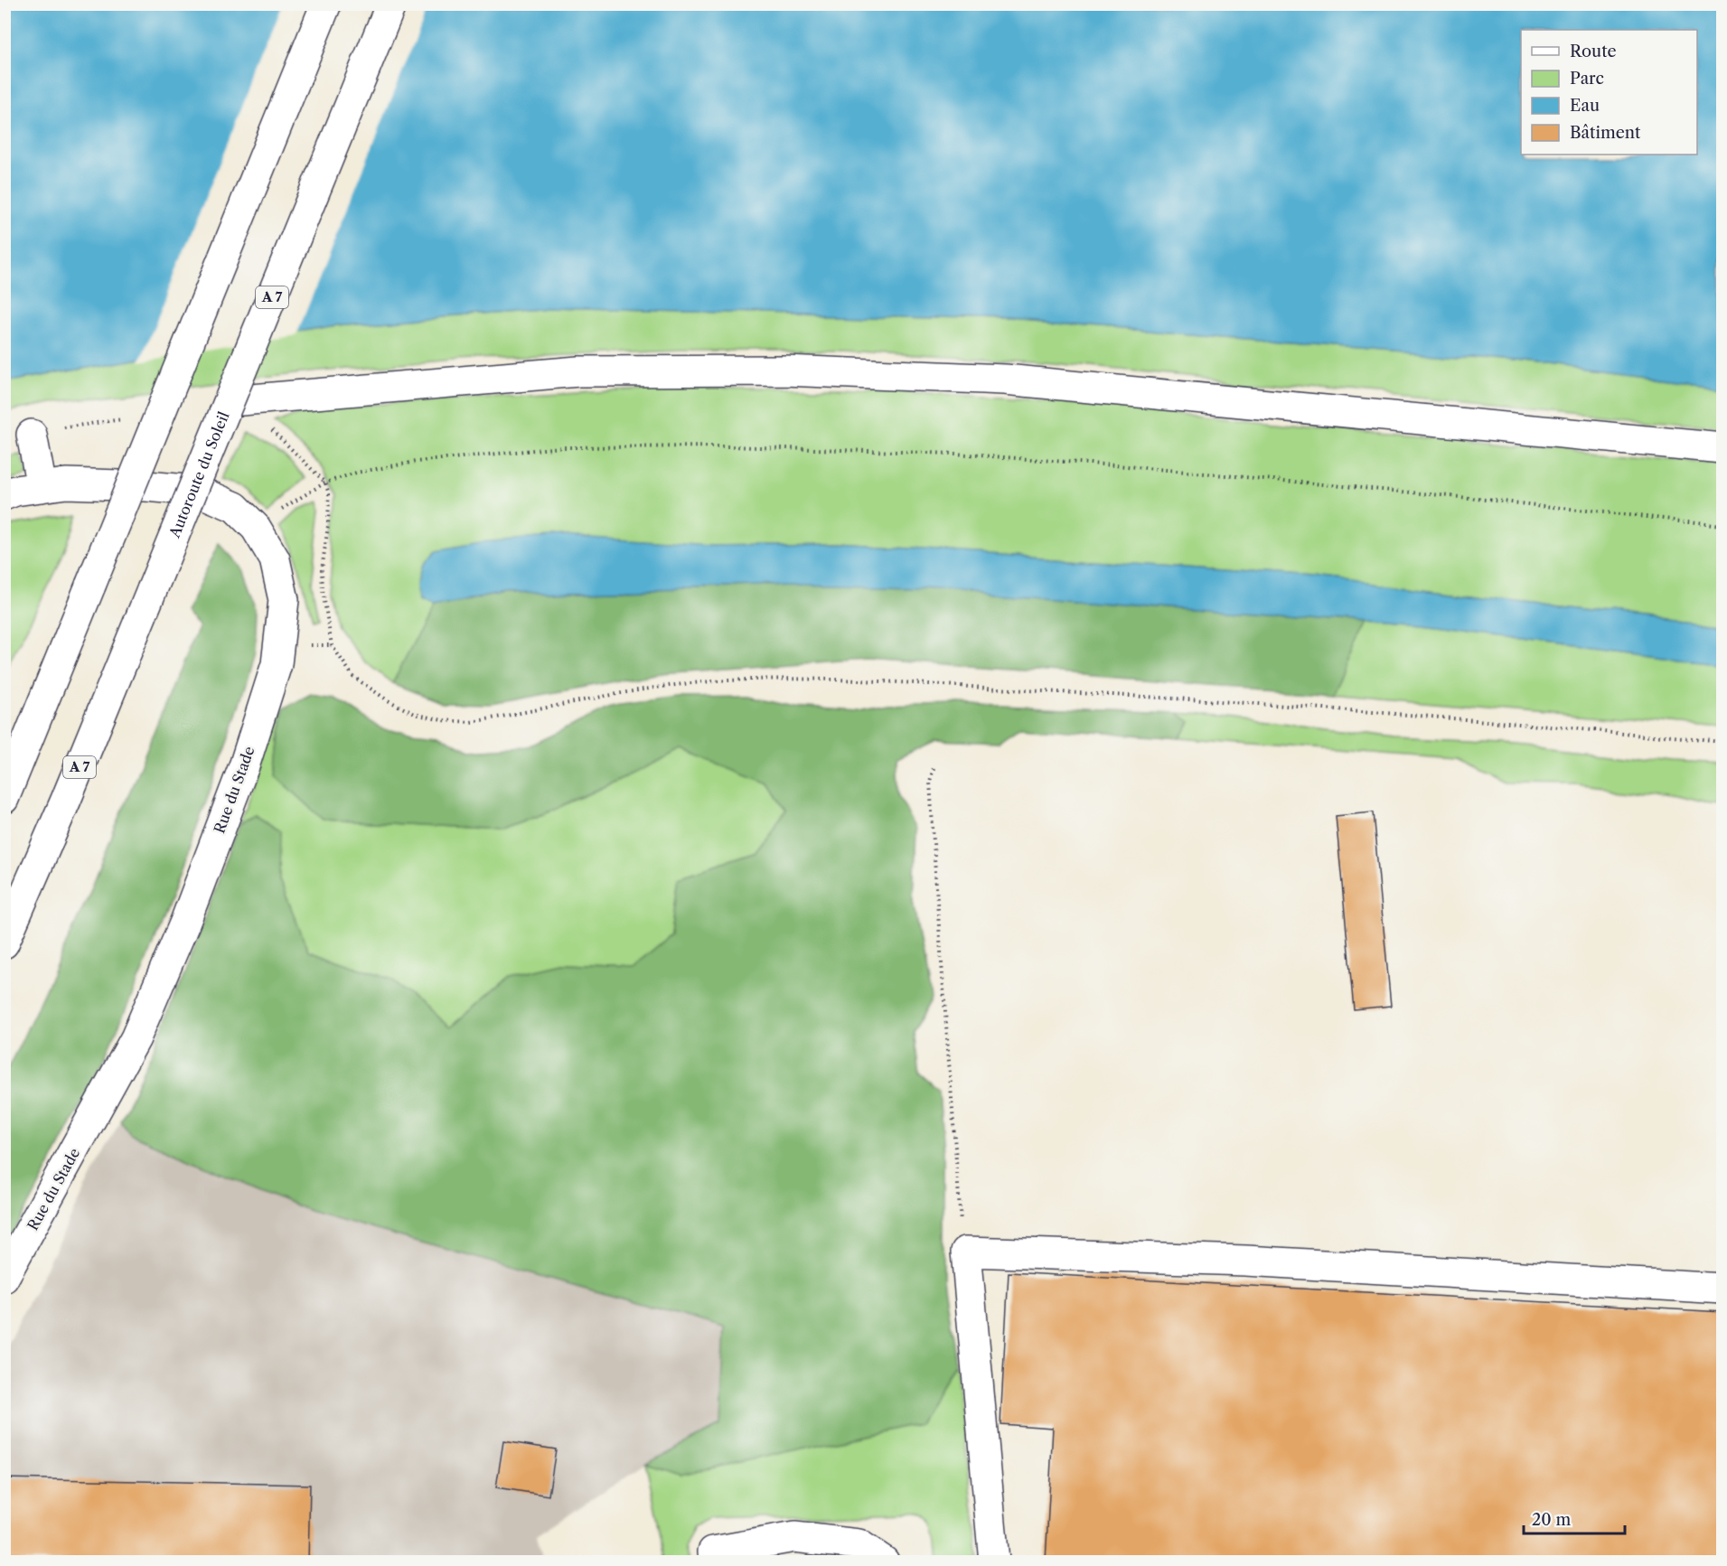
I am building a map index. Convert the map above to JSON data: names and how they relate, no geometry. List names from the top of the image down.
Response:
{
  "streets": {
    "main road": ["A 7", "Autoroute du Soleil", "Rue du Stade"]
  },
  "legend": [
    "Route",
    "Parc",
    "Eau",
    "Bâtiment"
  ],
  "scale_bar": "20 m"
}
